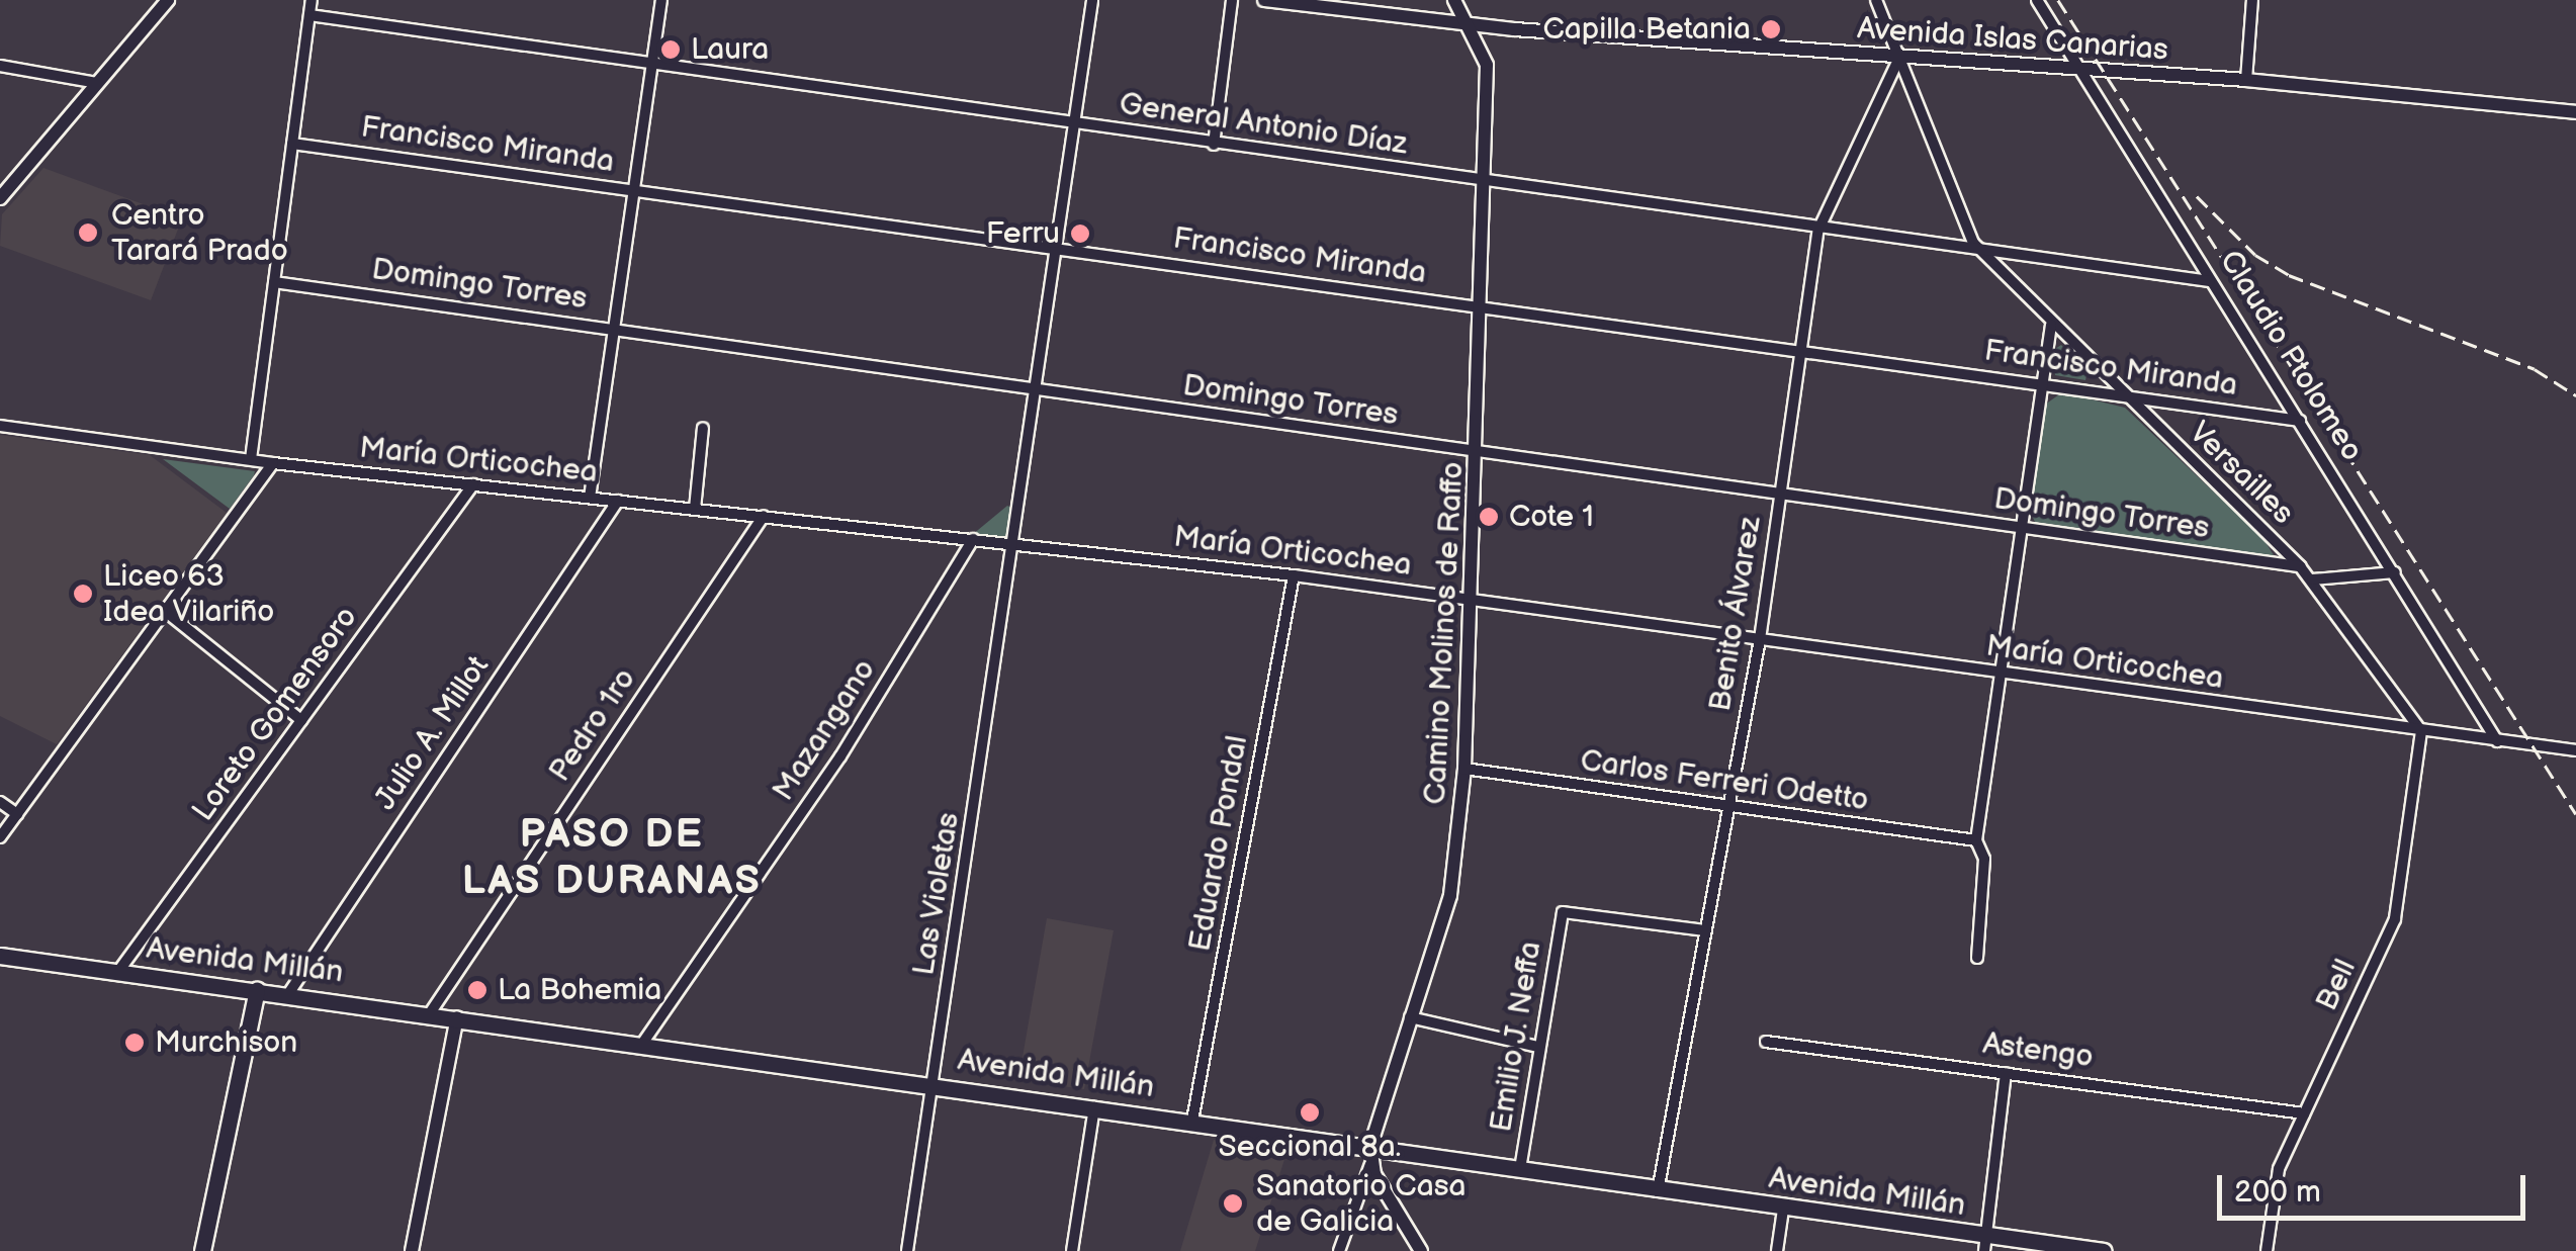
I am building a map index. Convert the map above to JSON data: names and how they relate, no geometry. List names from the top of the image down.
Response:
{
  "streets": {
    "main road": ["Avenida Millán"],
    "street": [
      "Avenida Islas Canarias",
      "General Antonio Díaz",
      "Francisco Miranda",
      "Domingo Torres",
      "Claudio Ptolomeo",
      "María Orticochea",
      "Versailles",
      "Benito Álvarez",
      "Camino Molinos de Raffo",
      "Loreto Gomensoro",
      "Pedro 1ro",
      "Mazangano",
      "Julio A. Millot",
      "Carlos Ferreri Odetto",
      "Eduardo Pondal",
      "Las Violetas",
      "Bell",
      "Emilio J. Neffa",
      "Astengo"
    ]
  },
  "crossings": [
    ["Avenida Islas Canarias", "Claudio Ptolomeo"],
    ["Avenida Islas Canarias", "Versailles"],
    ["Avenida Islas Canarias", "Benito Álvarez"],
    ["Avenida Islas Canarias", "Camino Molinos de Raffo"],
    ["General Antonio Díaz", "Claudio Ptolomeo"],
    ["General Antonio Díaz", "Versailles"],
    ["General Antonio Díaz", "Benito Álvarez"],
    ["General Antonio Díaz", "Camino Molinos de Raffo"],
    ["Francisco Miranda", "Claudio Ptolomeo"],
    ["Francisco Miranda", "Versailles"],
    ["Francisco Miranda", "Benito Álvarez"],
    ["Francisco Miranda", "Camino Molinos de Raffo"],
    ["Domingo Torres", "Versailles"],
    ["Domingo Torres", "Benito Álvarez"],
    ["Domingo Torres", "Camino Molinos de Raffo"],
    ["Claudio Ptolomeo", "María Orticochea"],
    ["María Orticochea", "Versailles"],
    ["María Orticochea", "Benito Álvarez"],
    ["María Orticochea", "Camino Molinos de Raffo"],
    ["María Orticochea", "Loreto Gomensoro"],
    ["María Orticochea", "Pedro 1ro"],
    ["María Orticochea", "Mazangano"],
    ["María Orticochea", "Julio A. Millot"],
    ["María Orticochea", "Eduardo Pondal"],
    ["María Orticochea", "Las Violetas"],
    ["María Orticochea", "Bell"],
    ["Versailles", "Benito Álvarez"],
    ["Versailles", "Bell"],
    ["Benito Álvarez", "Carlos Ferreri Odetto"],
    ["Benito Álvarez", "Avenida Millán"],
    ["Benito Álvarez", "Emilio J. Neffa"],
    ["Camino Molinos de Raffo", "Carlos Ferreri Odetto"],
    ["Camino Molinos de Raffo", "Avenida Millán"],
    ["Loreto Gomensoro", "Avenida Millán"],
    ["Pedro 1ro", "Avenida Millán"],
    ["Mazangano", "Avenida Millán"],
    ["Julio A. Millot", "Avenida Millán"],
    ["Eduardo Pondal", "Avenida Millán"],
    ["Las Violetas", "Avenida Millán"],
    ["Avenida Millán", "Emilio J. Neffa"],
    ["Bell", "Astengo"]
  ],
  "districts": ["PASO DE LAS DURANAS"],
  "places": [
    "Capilla Betania",
    "Laura",
    "Centro Tarará Prado",
    "Ferru",
    "Cote 1",
    "Liceo 63 Idea Vilariño",
    "La Bohemia",
    "Murchison",
    "Seccional 8a.",
    "Sanatorio Casa de Galicia"
  ],
  "scale_bar": "200 m"
}
